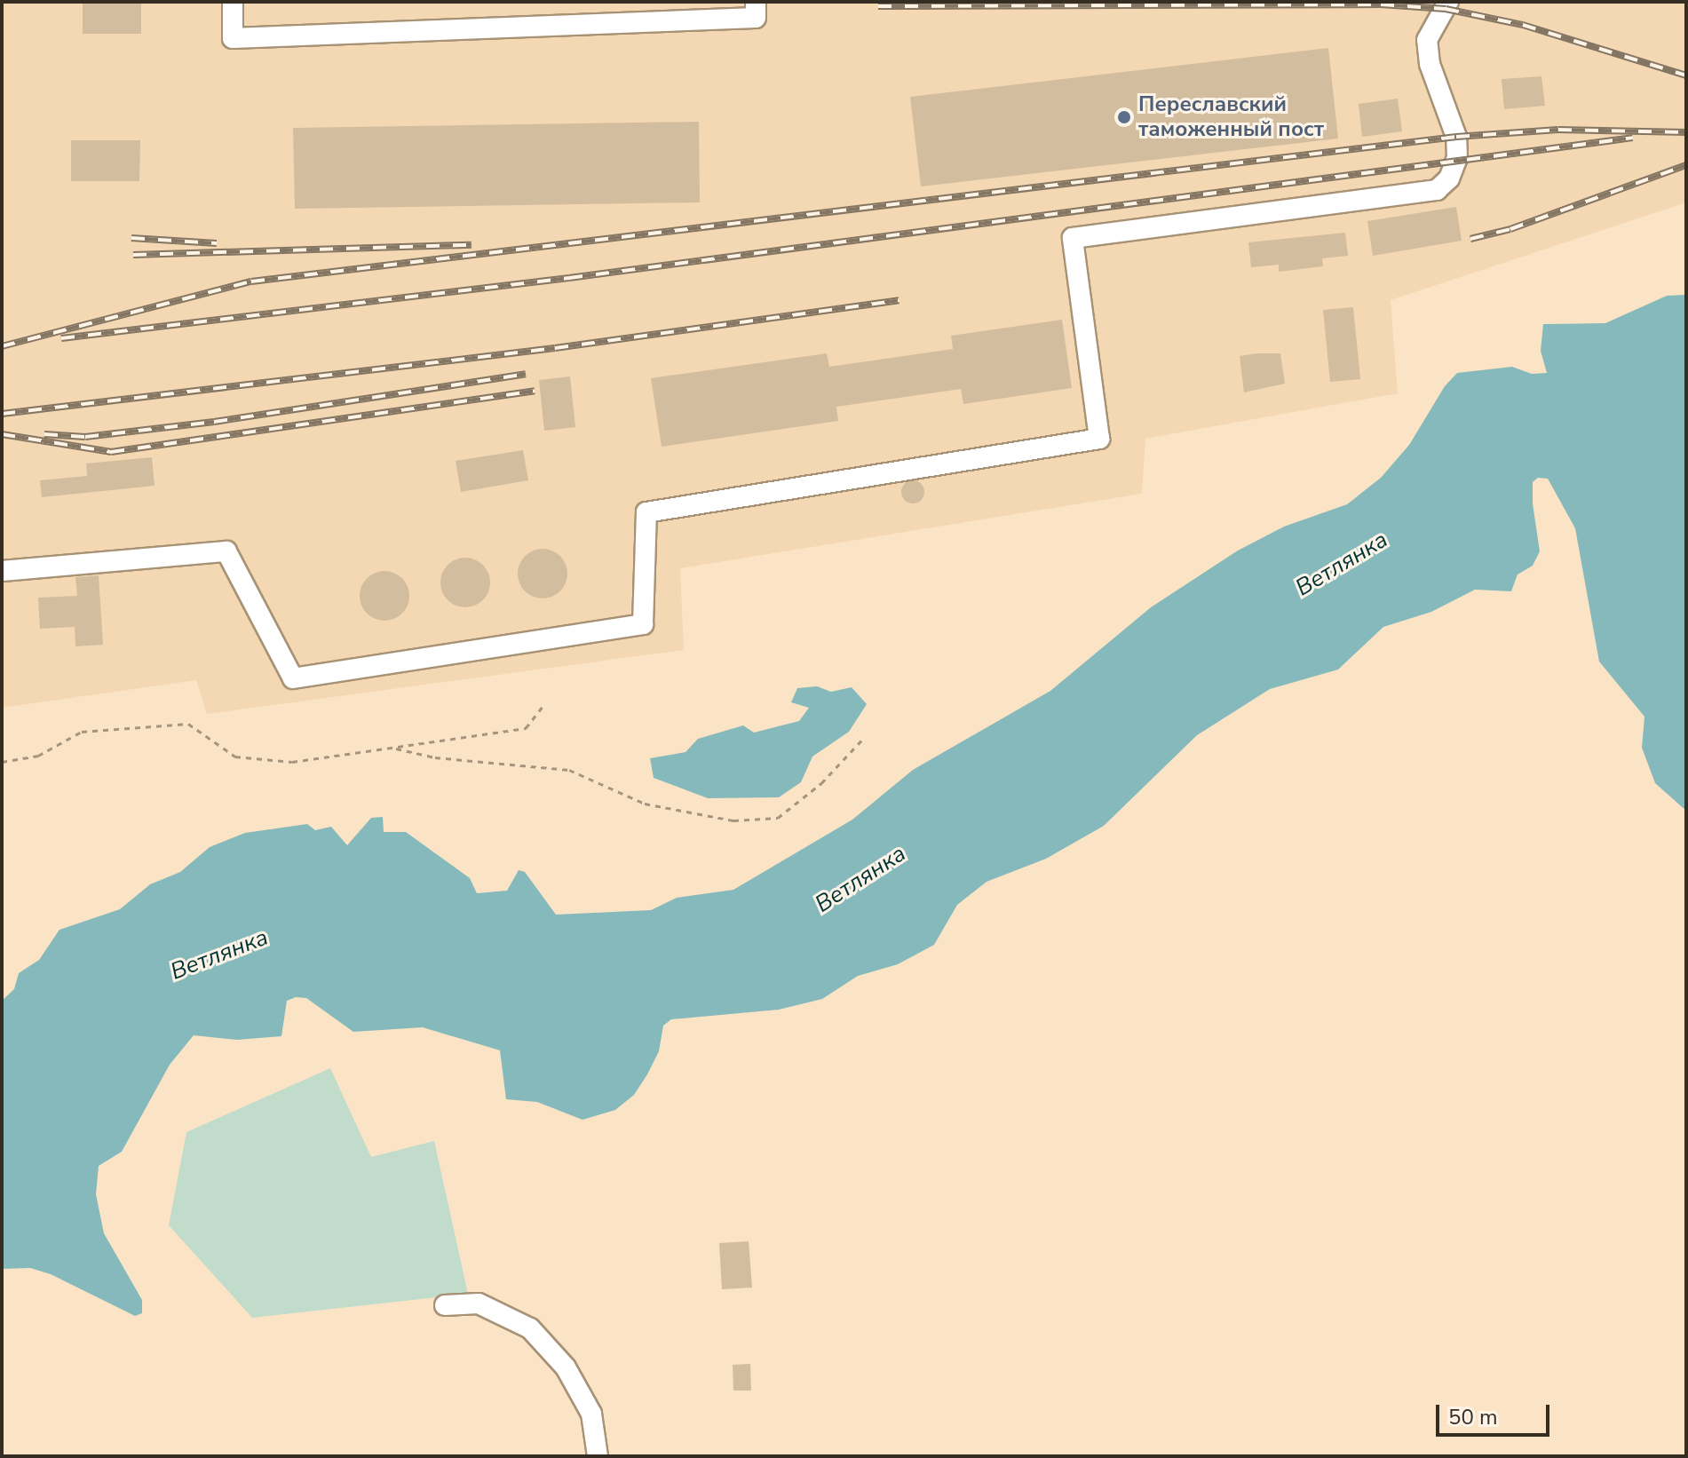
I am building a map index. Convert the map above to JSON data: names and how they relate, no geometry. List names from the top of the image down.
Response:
{
  "water": ["Ветлянка"],
  "places": ["Переславский таможенный пост"],
  "scale_bar": "50 m"
}
